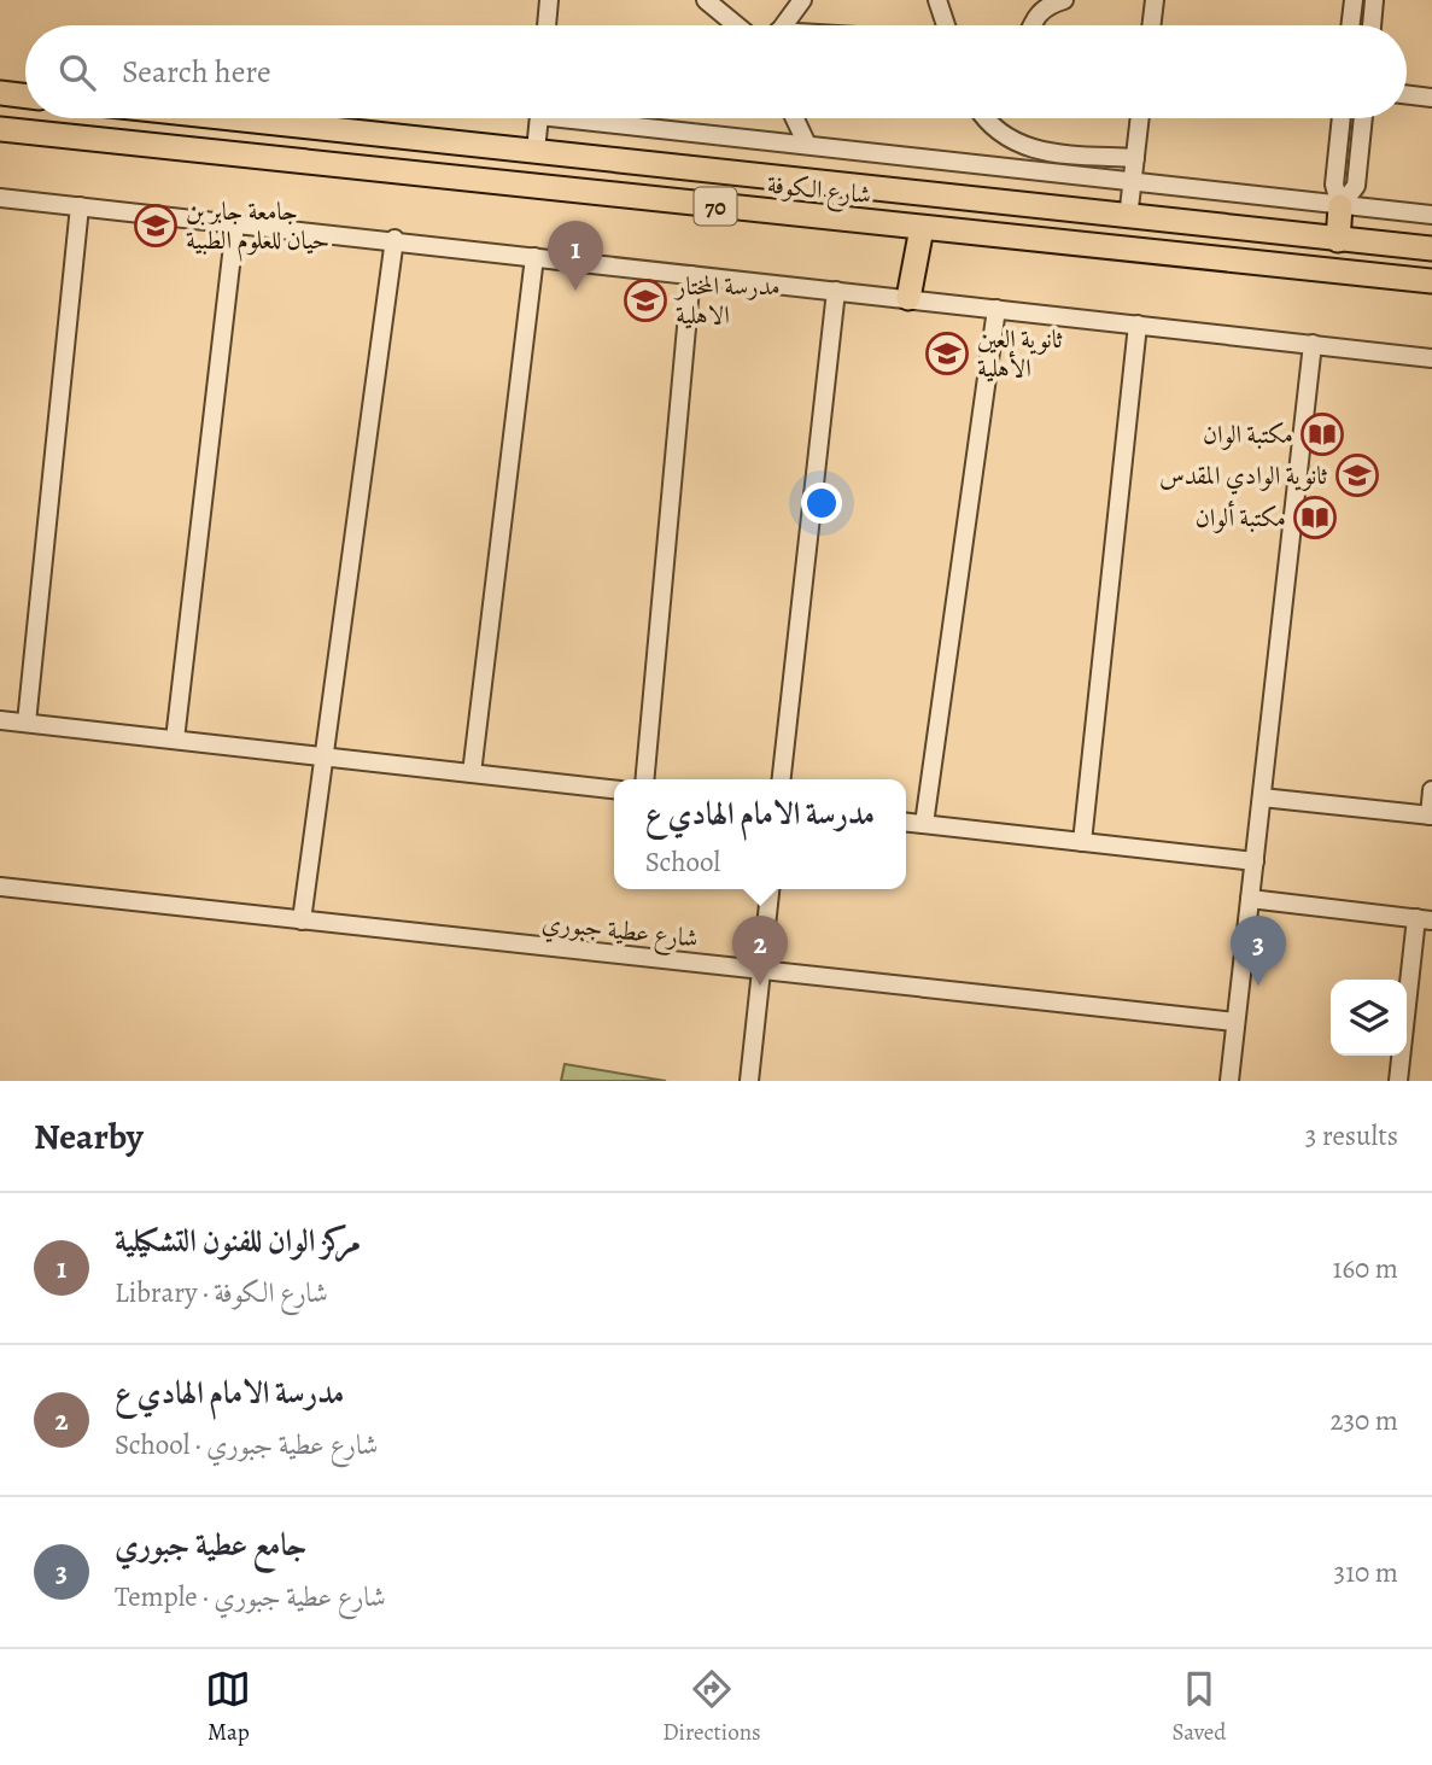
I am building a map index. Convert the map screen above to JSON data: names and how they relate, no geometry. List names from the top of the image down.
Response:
{
  "streets": {
    "highway": ["شارع الكوفة", "70"],
    "street": ["شارع عطية جبوري"]
  },
  "places": {
    "school or university": [
      "جامعة جابر بن حيان للعلوم الطبية",
      "مدرسة المختار الاهلية",
      "ثانوية العين الأهلية",
      "ثانوية الوادي المقدس"
    ],
    "library": ["مكتبة الوان", "مكتبة ألوان"]
  },
  "page": {
    "search": "Search here",
    "pins": ["1", "2", "3"],
    "popup": ["مدرسة الامام الهادي ع", "School"],
    "heading": ["Nearby", "3 results"],
    "list": [
      {
        "mark": "1",
        "name": "مركز الوان للفنون التشكيلية",
        "note": "Library · شارع الكوفة",
        "value": "160 m"
      },
      {
        "mark": "2",
        "name": "مدرسة الامام الهادي ع",
        "note": "School · شارع عطية جبوري",
        "value": "230 m"
      },
      {
        "mark": "3",
        "name": "جامع عطية جبوري",
        "note": "Temple · شارع عطية جبوري",
        "value": "310 m"
      }
    ],
    "nav": ["Map", "Directions", "Saved"]
  }
}
